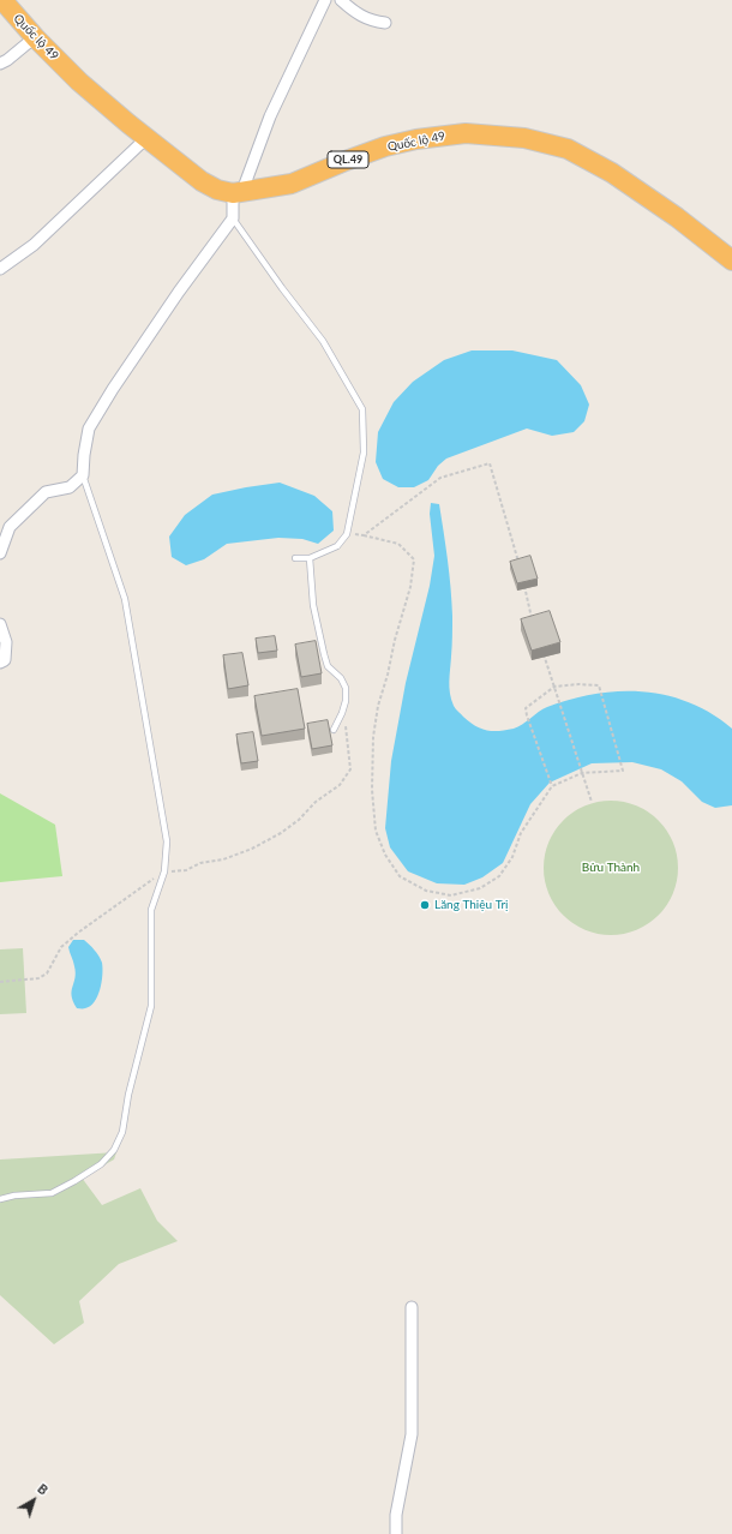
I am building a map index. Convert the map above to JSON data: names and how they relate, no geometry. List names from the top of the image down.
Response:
{
  "streets": {
    "highway": ["Quốc lộ 49", "QL.49"]
  },
  "parks": ["Bửu Thành"],
  "places": ["Lăng Thiệu Trị"],
  "north": "top right"
}
